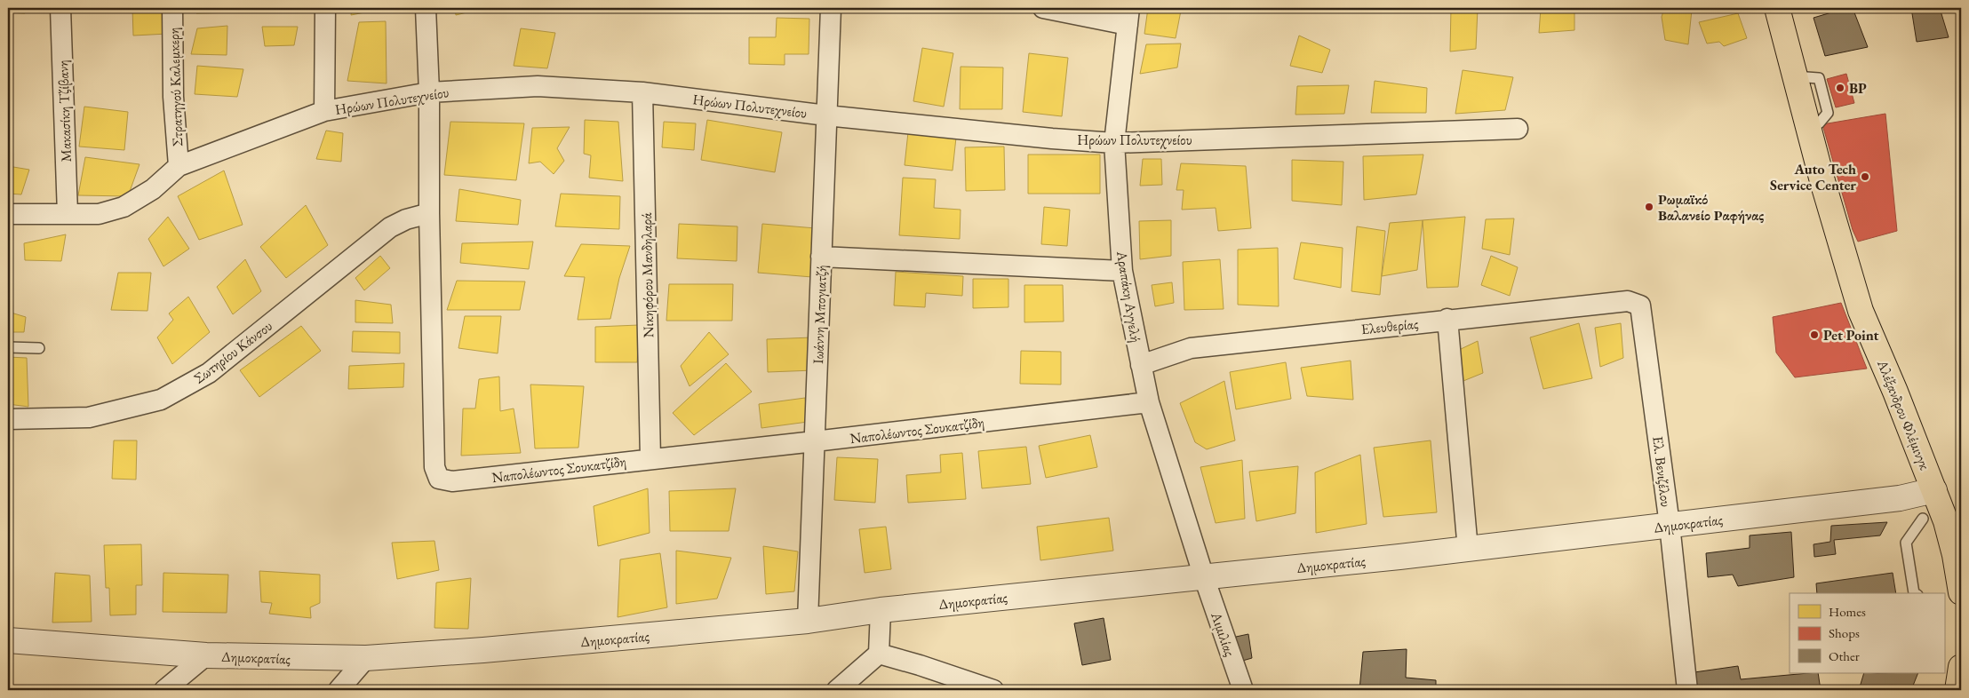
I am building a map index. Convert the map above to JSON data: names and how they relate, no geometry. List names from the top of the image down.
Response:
{
  "streets": {
    "main road": ["Αλέξανδρου Φλέμινγκ"],
    "street": [
      "Στρατηγού Καλεμκερη",
      "Ηρώων Πολυτεχνείου",
      "Μακασίκη Τζίβανη",
      "Νικηφόρου Μανδηλαρά",
      "Αραπάκη Αγγελή",
      "Ιωάννη Μπογιατζή",
      "Ελευθερίας",
      "Σωτηρίου Κάνσου",
      "Ναπολέωντος Σουκατζίδη",
      "Ελ. Βενιζέλου",
      "Δημοκρατίας",
      "Αιμιλίας"
    ]
  },
  "crossings": [
    ["Στρατηγού Καλεμκερη", "Ηρώων Πολυτεχνείου"],
    ["Ηρώων Πολυτεχνείου", "Μακασίκη Τζίβανη"],
    ["Ηρώων Πολυτεχνείου", "Νικηφόρου Μανδηλαρά"],
    ["Ηρώων Πολυτεχνείου", "Αραπάκη Αγγελή"],
    ["Ηρώων Πολυτεχνείου", "Ιωάννη Μπογιατζή"],
    ["Ηρώων Πολυτεχνείου", "Ναπολέωντος Σουκατζίδη"],
    ["Νικηφόρου Μανδηλαρά", "Ναπολέωντος Σουκατζίδη"],
    ["Αραπάκη Αγγελή", "Ελευθερίας"],
    ["Αραπάκη Αγγελή", "Ναπολέωντος Σουκατζίδη"],
    ["Αραπάκη Αγγελή", "Δημοκρατίας"],
    ["Αραπάκη Αγγελή", "Αιμιλίας"],
    ["Ιωάννη Μπογιατζή", "Ναπολέωντος Σουκατζίδη"],
    ["Ιωάννη Μπογιατζή", "Δημοκρατίας"],
    ["Ελευθερίας", "Ελ. Βενιζέλου"],
    ["Σωτηρίου Κάνσου", "Ναπολέωντος Σουκατζίδη"],
    ["Αλέξανδρου Φλέμινγκ", "Δημοκρατίας"],
    ["Ελ. Βενιζέλου", "Δημοκρατίας"],
    ["Δημοκρατίας", "Αιμιλίας"]
  ],
  "places": [
    "BP",
    "Auto Tech Service Center",
    "Ρωμαϊκό Βαλανείο Ραφήνας",
    "Pet Point"
  ],
  "legend": ["Homes", "Shops", "Other"]
}
